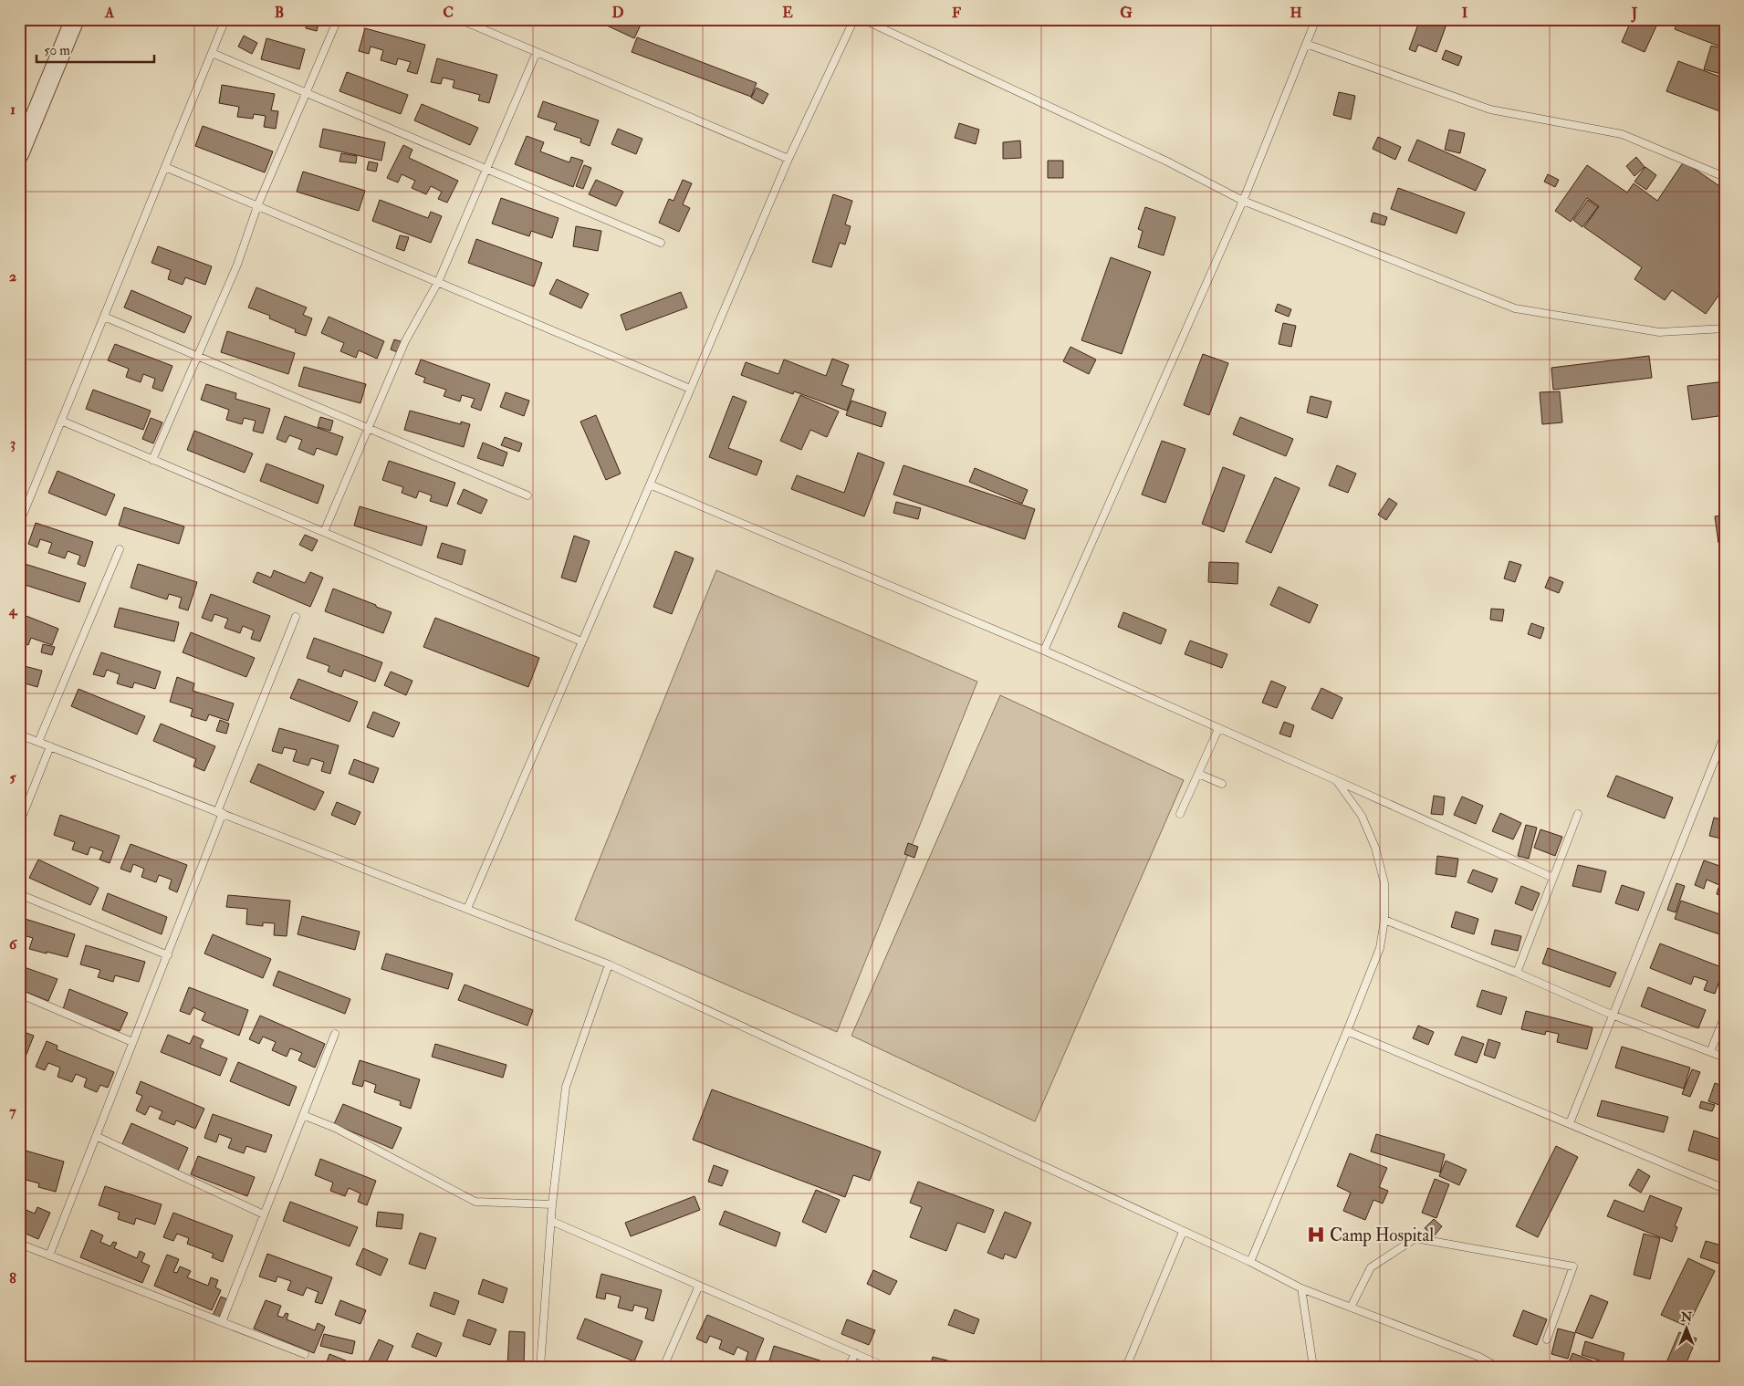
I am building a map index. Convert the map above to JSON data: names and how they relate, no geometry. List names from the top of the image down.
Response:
{
  "places": {
    "hospital": ["Camp Hospital"]
  },
  "scale_bar": "50 m",
  "north": "top",
  "grid": {
    "columns": [
      "A",
      "B",
      "C",
      "D",
      "E",
      "F",
      "G",
      "H",
      "I",
      "J"
    ],
    "rows": [
      "1",
      "2",
      "3",
      "4",
      "5",
      "6",
      "7",
      "8"
    ]
  }
}
